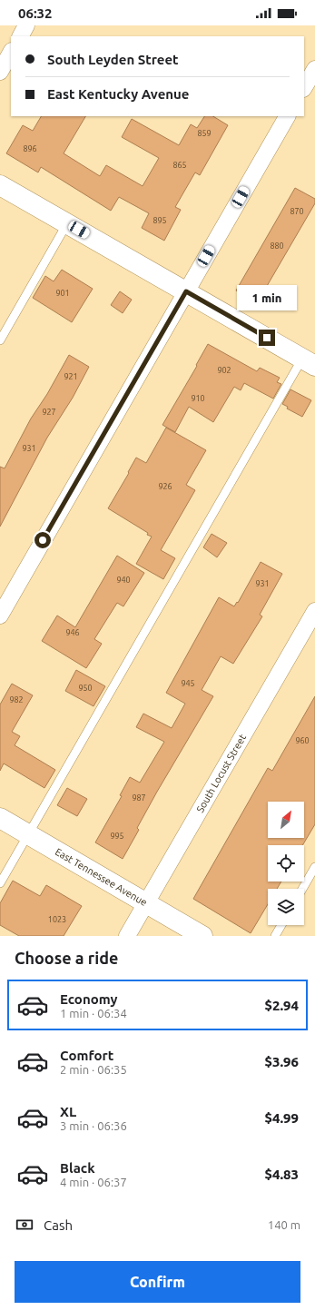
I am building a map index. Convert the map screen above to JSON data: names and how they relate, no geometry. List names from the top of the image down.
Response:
{
  "streets": {
    "street": ["South Locust Street", "East Tennessee Avenue"]
  },
  "crossings": [
    ["South Locust Street", "East Tennessee Avenue"]
  ],
  "house_numbers": [
    "859",
    "896",
    "865",
    "870",
    "895",
    "880",
    "901",
    "902",
    "921",
    "910",
    "927",
    "931",
    "926",
    "940",
    "931",
    "946",
    "945",
    "950",
    "982",
    "960",
    "987",
    "995",
    "1023"
  ],
  "north": "top right",
  "page": {
    "status": "06:32",
    "banner": ["South Leyden Street", "East Kentucky Avenue"],
    "bubble": "1 min",
    "heading": "Choose a ride",
    "list": [
      {
        "name": "Economy",
        "note": "1 min · 06:34",
        "value": "$2.94"
      },
      {
        "name": "Comfort",
        "note": "2 min · 06:35",
        "value": "$3.96"
      },
      {
        "name": "XL",
        "note": "3 min · 06:36",
        "value": "$4.99"
      },
      {
        "name": "Black",
        "note": "4 min · 06:37",
        "value": "$4.83"
      }
    ],
    "pay": ["Cash", "140 m"],
    "buttons": "Confirm"
  }
}
